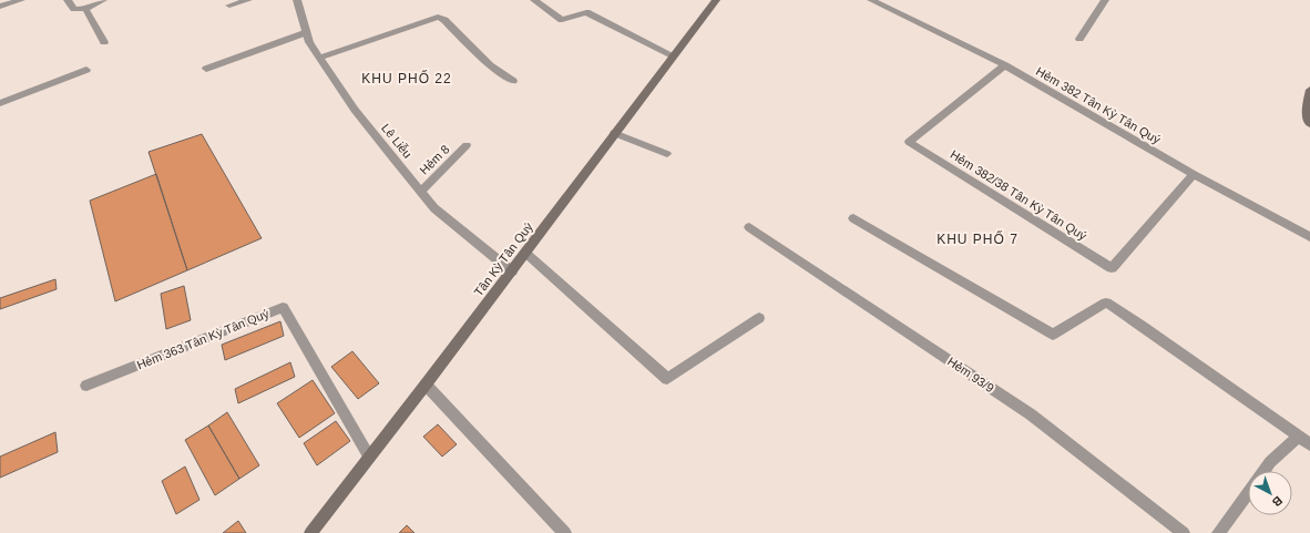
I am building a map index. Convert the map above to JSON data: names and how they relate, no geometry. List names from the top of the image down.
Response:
{
  "streets": {
    "main road": ["Tân Kỳ Tân Quý"],
    "street": [
      "Hẻm 382 Tân Kỳ Tân Quý",
      "Lê Liễu",
      "Hẻm 8",
      "Hẻm 382/38 Tân Kỳ Tân Quý",
      "Hẻm 363 Tân Kỳ Tân Quý",
      "Hẻm 93/9"
    ]
  },
  "crossings": [
    ["Hẻm 382 Tân Kỳ Tân Quý", "Hẻm 382/38 Tân Kỳ Tân Quý"],
    ["Lê Liễu", "Hẻm 8"],
    ["Lê Liễu", "Tân Kỳ Tân Quý"],
    ["Tân Kỳ Tân Quý", "Hẻm 363 Tân Kỳ Tân Quý"]
  ],
  "districts": ["KHU PHỐ 22", "KHU PHỐ 7"],
  "north": "bottom right"
}
